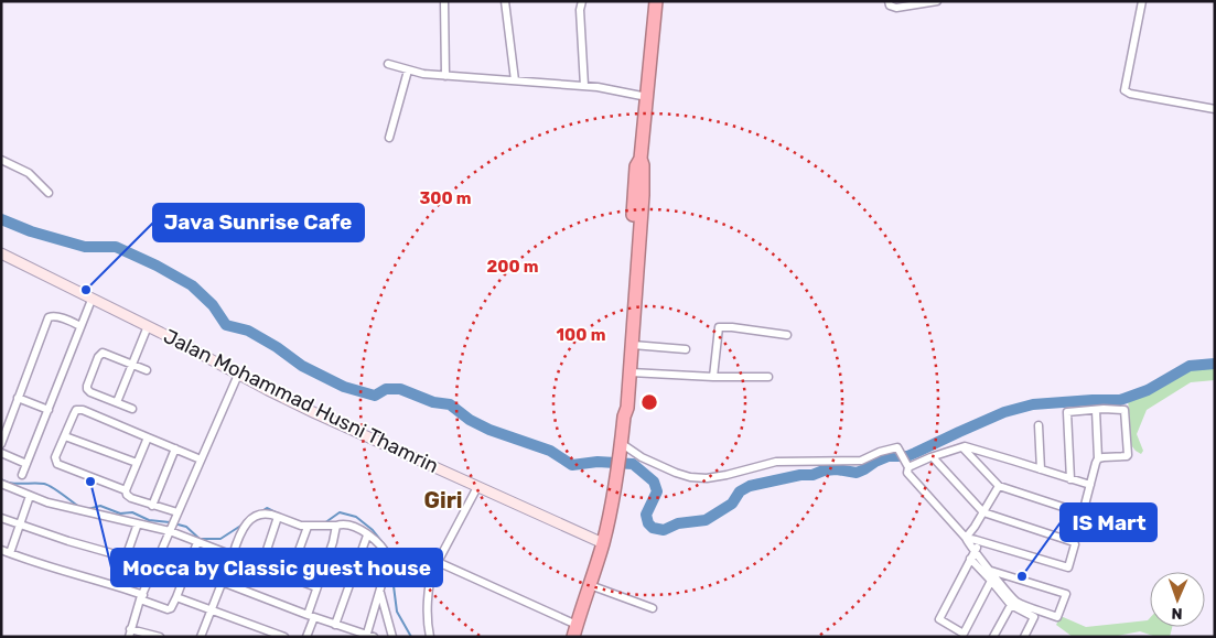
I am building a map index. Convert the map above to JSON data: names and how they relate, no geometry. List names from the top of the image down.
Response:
{
  "streets": {
    "street": ["Jalan Mohammad Husni Thamrin"]
  },
  "districts": ["Giri"],
  "places": ["Java Sunrise Cafe", "Mocca by Classic guest house", "IS Mart"],
  "north": "bottom",
  "rings": ["300 m", "200 m", "100 m"]
}
